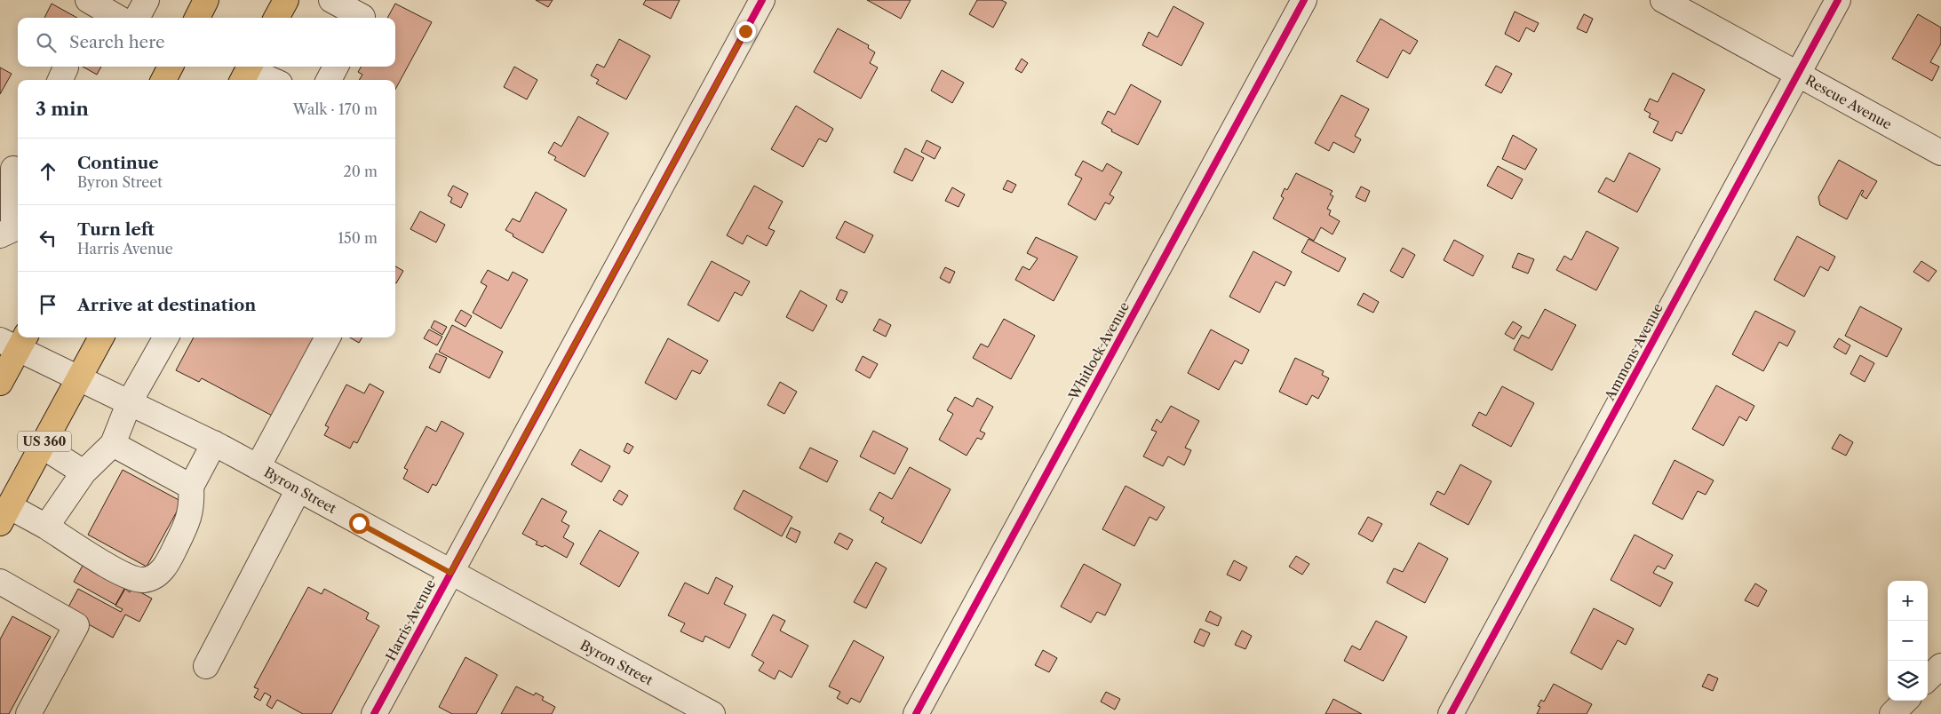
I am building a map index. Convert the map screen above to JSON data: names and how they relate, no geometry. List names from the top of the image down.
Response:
{
  "streets": {
    "highway": ["US 360"],
    "street": [
      "Rescue Avenue",
      "Whitlock Avenue",
      "Ammons Avenue",
      "Byron Street",
      "Harris Avenue"
    ]
  },
  "crossings": [
    ["Rescue Avenue", "Ammons Avenue"],
    ["US 360", "Byron Street"],
    ["Byron Street", "Harris Avenue"]
  ],
  "page": {
    "search": "Search here",
    "heading": ["3 min", "Walk · 170 m"],
    "list": [
      ["Continue", "Byron Street", "20 m"],
      ["Turn left", "Harris Avenue", "150 m"],
      "Arrive at destination"
    ],
    "map_buttons": ["+", "−"]
  }
}
